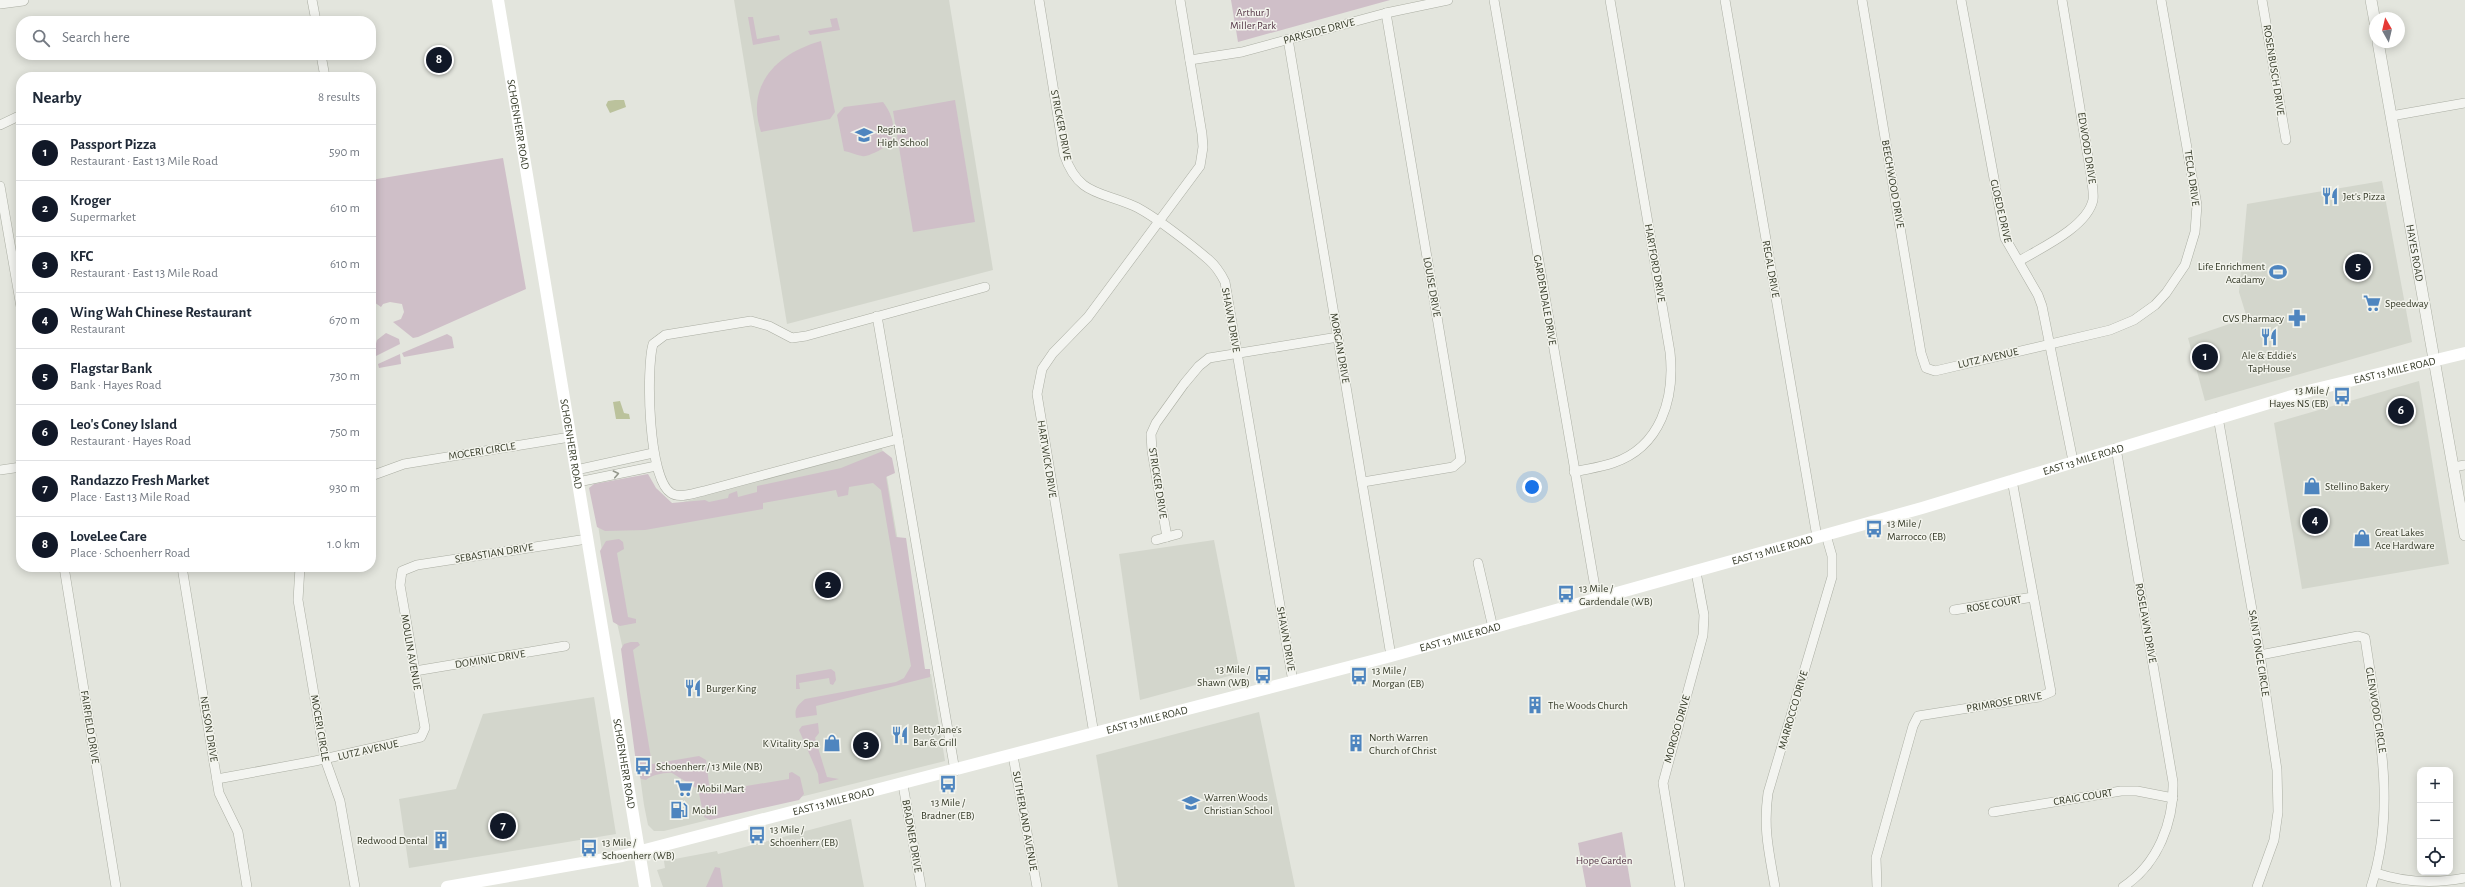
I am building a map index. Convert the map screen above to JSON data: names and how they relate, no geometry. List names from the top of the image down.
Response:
{
  "streets": {
    "main road": ["SCHOENHERR ROAD", "EAST 13 MILE ROAD"],
    "street": [
      "PARKSIDE DRIVE",
      "ROSENBUSCH DRIVE",
      "STRICKER DRIVE",
      "EDWOOD DRIVE",
      "TECLA DRIVE",
      "BEECHWOOD DRIVE",
      "GLOEDE DRIVE",
      "HAYES ROAD",
      "HARTFORD DRIVE",
      "REGAL DRIVE",
      "LOUISE DRIVE",
      "GARDENDALE DRIVE",
      "SHAWN DRIVE",
      "MORGAN DRIVE",
      "LUTZ AVENUE",
      "MOCERI CIRCLE",
      "HARTWICK DRIVE",
      "SEBASTIAN DRIVE",
      "ROSE COURT",
      "ROSELAWN DRIVE",
      "MOULIN AVENUE",
      "SAINT ONGE CIRCLE",
      "DOMINIC DRIVE",
      "PRIMROSE DRIVE",
      "MARROCCO DRIVE",
      "GLENWOOD CIRCLE",
      "FAIRFIELD DRIVE",
      "NELSON DRIVE",
      "MOROSO DRIVE",
      "CRAIG COURT",
      "SUTHERLAND AVENUE",
      "BRADNER DRIVE"
    ]
  },
  "crossings": [
    ["PARKSIDE DRIVE", "LOUISE DRIVE"],
    ["PARKSIDE DRIVE", "MORGAN DRIVE"],
    ["SCHOENHERR ROAD", "EAST 13 MILE ROAD"],
    ["SCHOENHERR ROAD", "MOCERI CIRCLE"],
    ["SCHOENHERR ROAD", "SEBASTIAN DRIVE"],
    ["STRICKER DRIVE", "SHAWN DRIVE"],
    ["STRICKER DRIVE", "MORGAN DRIVE"],
    ["STRICKER DRIVE", "HARTWICK DRIVE"],
    ["EDWOOD DRIVE", "GLOEDE DRIVE"],
    ["TECLA DRIVE", "GLOEDE DRIVE"],
    ["TECLA DRIVE", "LUTZ AVENUE"],
    ["BEECHWOOD DRIVE", "LUTZ AVENUE"],
    ["GLOEDE DRIVE", "LUTZ AVENUE"],
    ["GLOEDE DRIVE", "EAST 13 MILE ROAD"],
    ["HAYES ROAD", "EAST 13 MILE ROAD"],
    ["HARTFORD DRIVE", "GARDENDALE DRIVE"],
    ["REGAL DRIVE", "EAST 13 MILE ROAD"],
    ["REGAL DRIVE", "MARROCCO DRIVE"],
    ["LOUISE DRIVE", "MORGAN DRIVE"],
    ["GARDENDALE DRIVE", "EAST 13 MILE ROAD"],
    ["SHAWN DRIVE", "EAST 13 MILE ROAD"],
    ["SHAWN DRIVE", "HARTWICK DRIVE"],
    ["MORGAN DRIVE", "EAST 13 MILE ROAD"],
    ["LUTZ AVENUE", "MOCERI CIRCLE"],
    ["LUTZ AVENUE", "MOULIN AVENUE"],
    ["LUTZ AVENUE", "NELSON DRIVE"],
    ["EAST 13 MILE ROAD", "HARTWICK DRIVE"],
    ["EAST 13 MILE ROAD", "ROSELAWN DRIVE"],
    ["EAST 13 MILE ROAD", "SAINT ONGE CIRCLE"],
    ["EAST 13 MILE ROAD", "PRIMROSE DRIVE"],
    ["EAST 13 MILE ROAD", "MARROCCO DRIVE"],
    ["EAST 13 MILE ROAD", "MOROSO DRIVE"],
    ["EAST 13 MILE ROAD", "SUTHERLAND AVENUE"],
    ["EAST 13 MILE ROAD", "BRADNER DRIVE"],
    ["SEBASTIAN DRIVE", "MOULIN AVENUE"],
    ["ROSE COURT", "PRIMROSE DRIVE"],
    ["ROSELAWN DRIVE", "CRAIG COURT"],
    ["MOULIN AVENUE", "DOMINIC DRIVE"],
    ["SAINT ONGE CIRCLE", "GLENWOOD CIRCLE"]
  ],
  "parks": ["Arthur J Miller Park", "Hope Garden"],
  "places": {
    "school or university": ["Regina High School", "Warren Woods Christian School"],
    "restaurant": [
      "Jet's Pizza",
      "Ale & Eddie's TapHouse",
      "Burger King",
      "Betty Jane's Bar & Grill"
    ],
    "sports": ["Life Enrichment Acadamy"],
    "supermarket": ["Speedway", "Mobil Mart"],
    "pharmacy": ["CVS Pharmacy"],
    "bus stop": [
      "13 Mile / Hayes NS (EB)",
      "13 Mile / Marrocco (EB)",
      "13 Mile / Gardendale (WB)",
      "13 Mile / Shawn (WB)",
      "13 Mile / Morgan (EB)",
      "Schoenherr / 13 Mile (NB)",
      "13 Mile / Bradner (EB)",
      "13 Mile / Schoenherr (EB)",
      "13 Mile / Schoenherr (WB)"
    ],
    "shop": ["Stellino Bakery", "Great Lakes Ace Hardware", "K Vitality Spa"],
    "building": ["The Woods Church", "North Warren Church of Christ", "Redwood Dental"],
    "fuel station": ["Mobil"]
  },
  "north": "top",
  "page": {
    "search": "Search here",
    "pins": [
      "8",
      "5",
      "1",
      "6",
      "4",
      "2",
      "3",
      "7"
    ],
    "heading": ["Nearby", "8 results"],
    "list": [
      {
        "mark": "1",
        "name": "Passport Pizza",
        "note": "Restaurant · East 13 Mile Road",
        "value": "590 m"
      },
      {
        "mark": "2",
        "name": "Kroger",
        "note": "Supermarket",
        "value": "610 m"
      },
      {
        "mark": "3",
        "name": "KFC",
        "note": "Restaurant · East 13 Mile Road",
        "value": "610 m"
      },
      {
        "mark": "4",
        "name": "Wing Wah Chinese Restaurant",
        "note": "Restaurant",
        "value": "670 m"
      },
      {
        "mark": "5",
        "name": "Flagstar Bank",
        "note": "Bank · Hayes Road",
        "value": "730 m"
      },
      {
        "mark": "6",
        "name": "Leo's Coney Island",
        "note": "Restaurant · Hayes Road",
        "value": "750 m"
      },
      {
        "mark": "7",
        "name": "Randazzo Fresh Market",
        "note": "Place · East 13 Mile Road",
        "value": "930 m"
      },
      {
        "mark": "8",
        "name": "LoveLee Care",
        "note": "Place · Schoenherr Road",
        "value": "1.0 km"
      }
    ],
    "map_buttons": ["+", "−"]
  }
}
